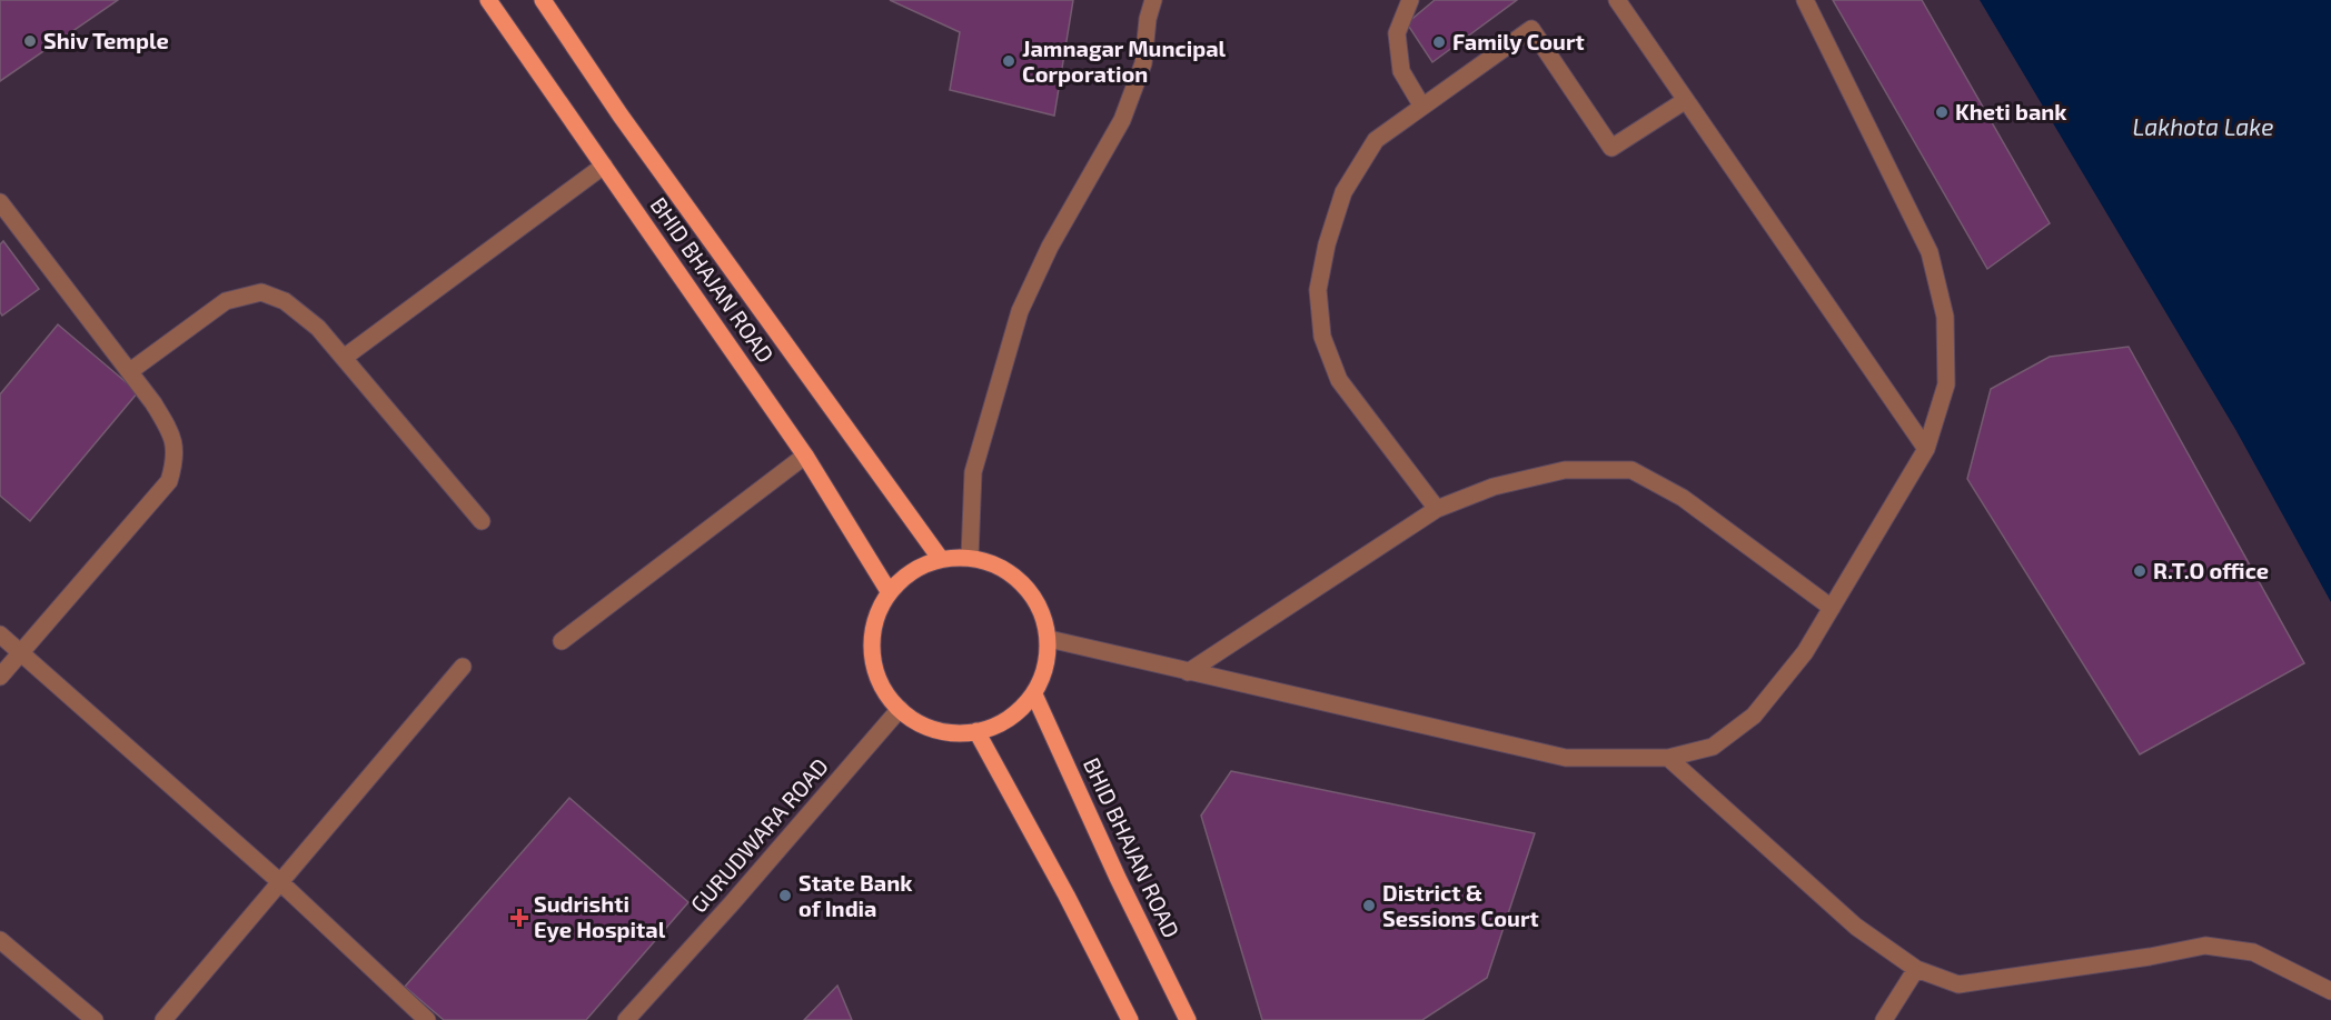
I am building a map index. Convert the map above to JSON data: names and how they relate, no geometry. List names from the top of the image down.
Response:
{
  "streets": {
    "main road": ["BHID BHAJAN ROAD"],
    "street": ["GURUDWARA ROAD"]
  },
  "crossings": [
    ["BHID BHAJAN ROAD", "GURUDWARA ROAD"]
  ],
  "water": ["Lakhota Lake"],
  "places": {
    "other": [
      "Shiv Temple",
      "Family Court",
      "Jamnagar Muncipal Corporation",
      "Kheti bank",
      "R.T.O office",
      "State Bank of India",
      "District & Sessions Court"
    ],
    "health": ["Sudrishti Eye Hospital"]
  }
}
